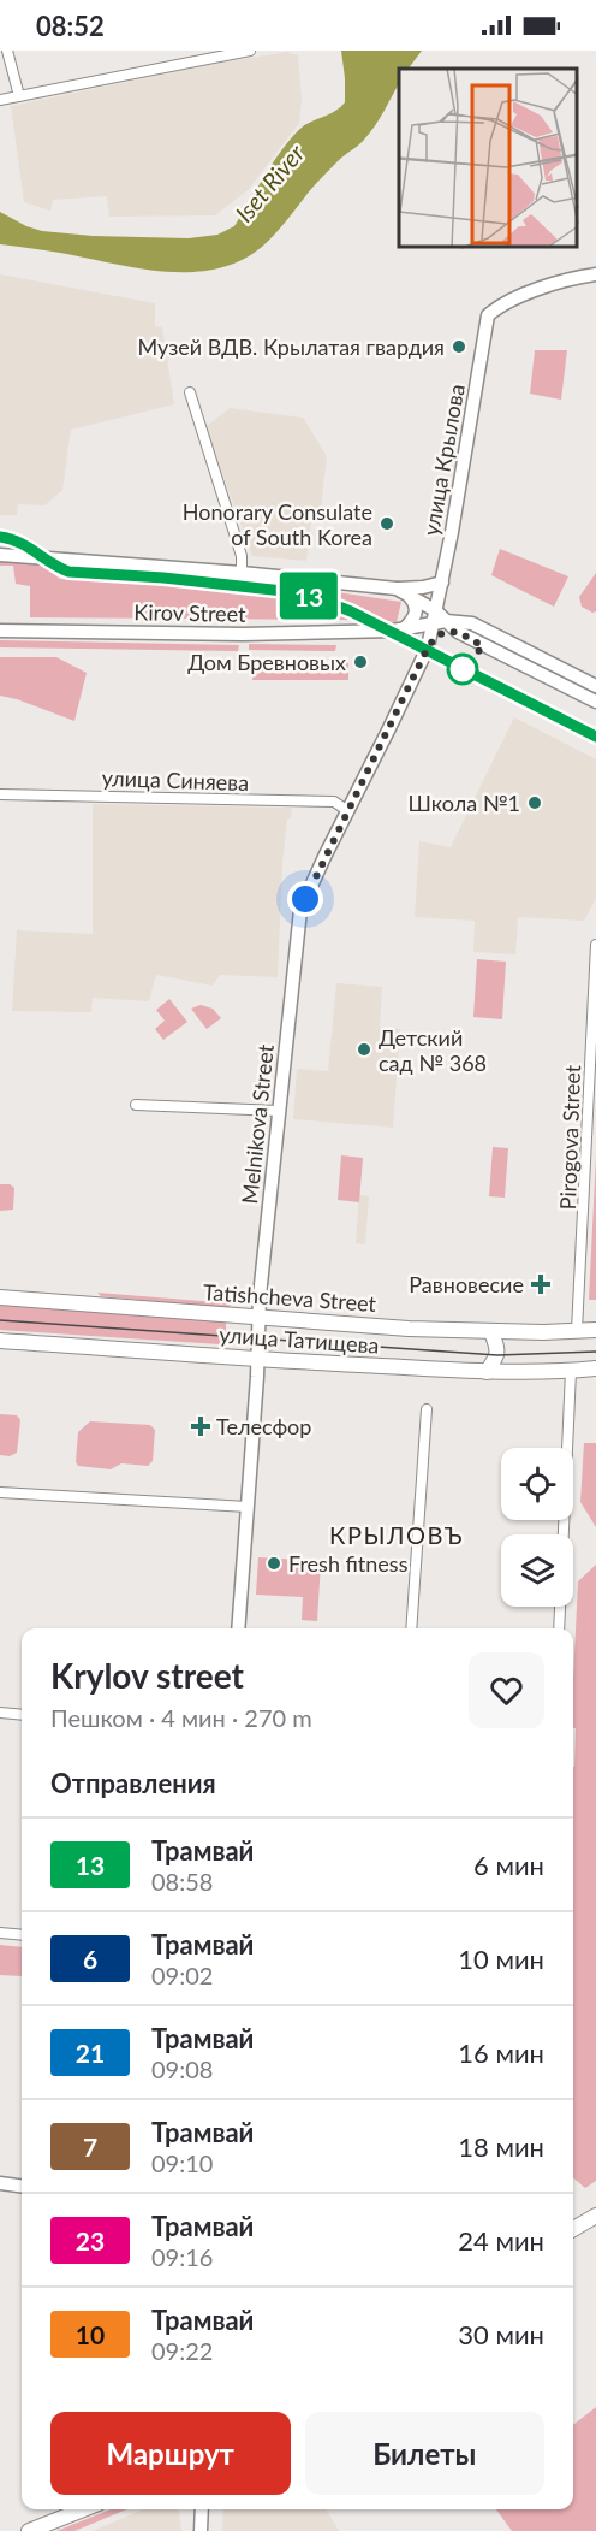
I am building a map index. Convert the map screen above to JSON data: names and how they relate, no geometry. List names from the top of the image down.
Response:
{
  "streets": {
    "main road": ["Tatishcheva Street", "улица Татищева"],
    "street": [
      "улица Крылова",
      "Kirov Street",
      "улица Синяева",
      "Melnikova Street",
      "Pirogova Street"
    ]
  },
  "crossings": [
    ["улица Крылова", "Kirov Street"],
    ["улица Крылова", "Melnikova Street"],
    ["улица Синяева", "Melnikova Street"],
    ["Melnikova Street", "Tatishcheva Street"],
    ["Melnikova Street", "улица Татищева"],
    ["Pirogova Street", "Tatishcheva Street"]
  ],
  "districts": ["КРЫЛОВЪ"],
  "water": ["Iset River"],
  "places": {
    "other": [
      "Музей ВДВ. Крылатая гвардия",
      "Honorary Consulate of South Korea",
      "Дом Бревновых",
      "Школа №1",
      "Детский сад № 368",
      "Fresh fitness"
    ],
    "health": ["Равновесие", "Телесфор"]
  },
  "lines": ["tram line 13"],
  "page": {
    "status": "08:52",
    "on_map": "13",
    "heading": [
      ["Krylov street", "Пешком · 4 мин · 270 m"],
      "Отправления"
    ],
    "list": [
      {
        "mark": "13",
        "name": "Трамвай",
        "note": "08:58",
        "value": "6 мин"
      },
      {
        "mark": "6",
        "name": "Трамвай",
        "note": "09:02",
        "value": "10 мин"
      },
      {
        "mark": "21",
        "name": "Трамвай",
        "note": "09:08",
        "value": "16 мин"
      },
      {
        "mark": "7",
        "name": "Трамвай",
        "note": "09:10",
        "value": "18 мин"
      },
      {
        "mark": "23",
        "name": "Трамвай",
        "note": "09:16",
        "value": "24 мин"
      },
      {
        "mark": "10",
        "name": "Трамвай",
        "note": "09:22",
        "value": "30 мин"
      }
    ],
    "buttons": ["Маршрут", "Билеты"]
  }
}
